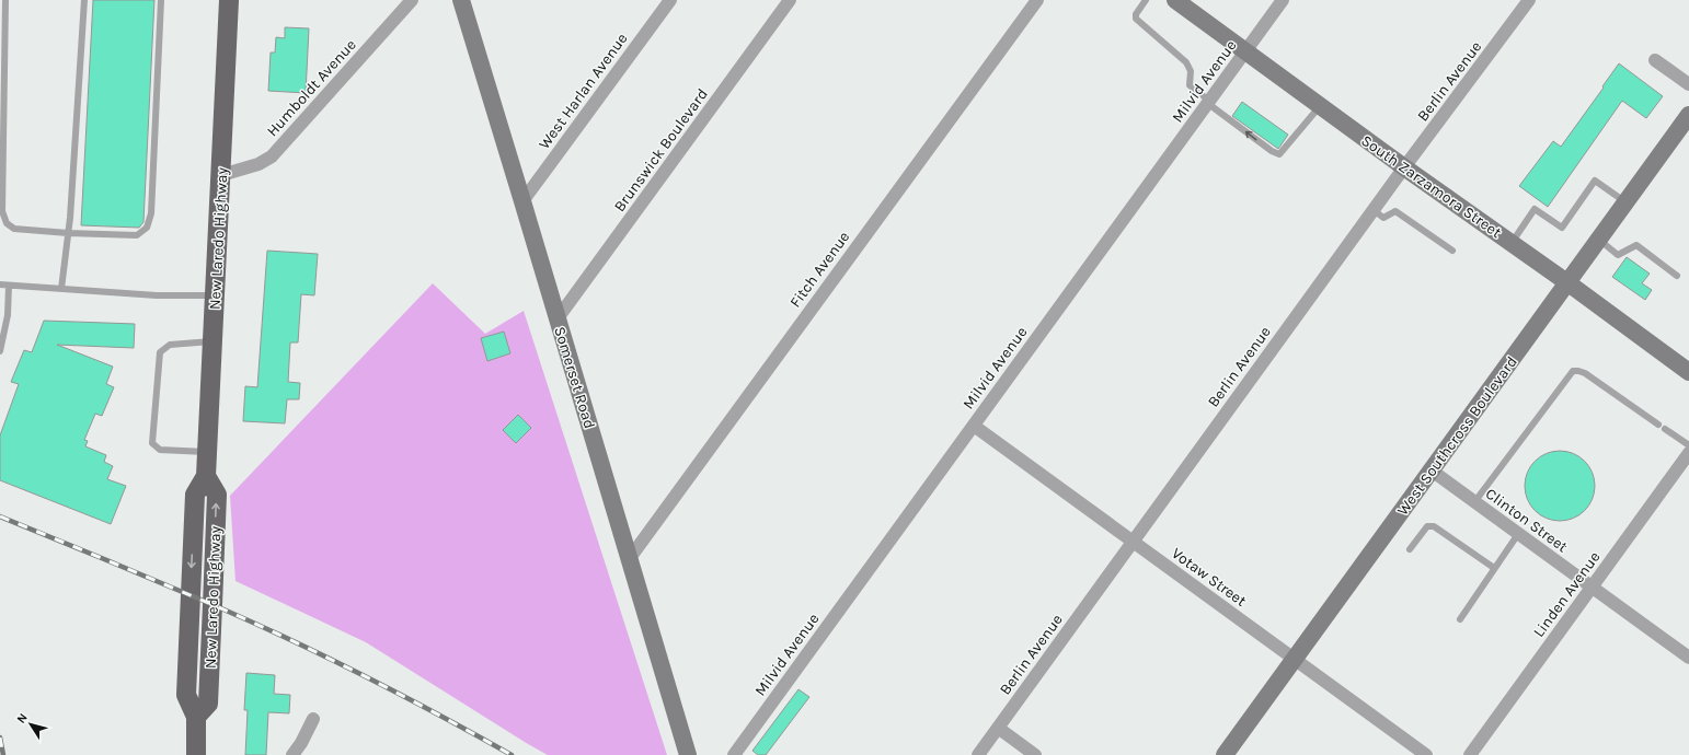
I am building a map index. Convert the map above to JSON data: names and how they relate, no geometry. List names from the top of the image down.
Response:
{
  "streets": {
    "main road": [
      "South Zarzamora Street",
      "New Laredo Highway",
      "Somerset Road",
      "West Southcross Boulevard"
    ],
    "street": [
      "Milvid Avenue",
      "Berlin Avenue",
      "Humboldt Avenue",
      "West Harlan Avenue",
      "Brunswick Boulevard",
      "Fitch Avenue",
      "Clinton Street",
      "Votaw Street",
      "Linden Avenue"
    ]
  },
  "crossings": [
    ["Milvid Avenue", "South Zarzamora Street"],
    ["Milvid Avenue", "Votaw Street"],
    ["Berlin Avenue", "South Zarzamora Street"],
    ["Berlin Avenue", "Votaw Street"],
    ["Humboldt Avenue", "New Laredo Highway"],
    ["West Harlan Avenue", "Somerset Road"],
    ["Brunswick Boulevard", "Somerset Road"],
    ["South Zarzamora Street", "West Southcross Boulevard"],
    ["Fitch Avenue", "Somerset Road"],
    ["West Southcross Boulevard", "Clinton Street"],
    ["West Southcross Boulevard", "Votaw Street"],
    ["Clinton Street", "Linden Avenue"]
  ],
  "north": "top left"
}
